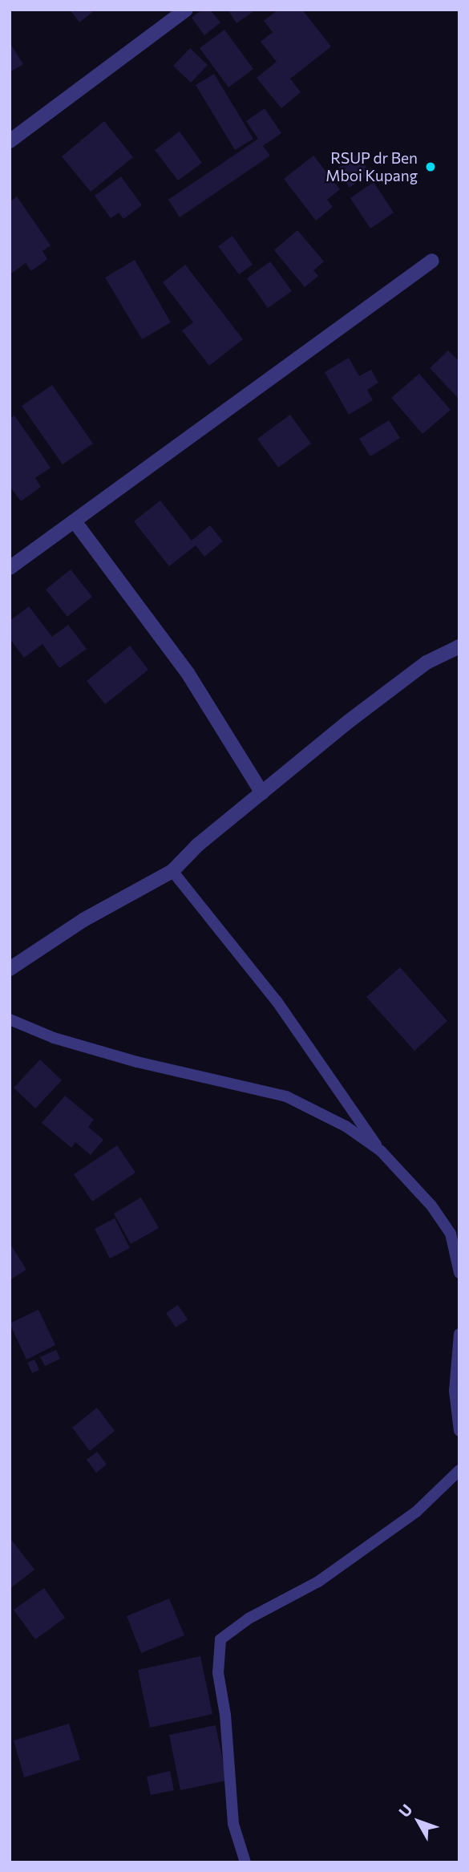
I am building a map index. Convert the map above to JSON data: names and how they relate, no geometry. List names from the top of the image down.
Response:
{
  "places": ["RSUP dr Ben Mboi Kupang"],
  "north": "top left"
}
